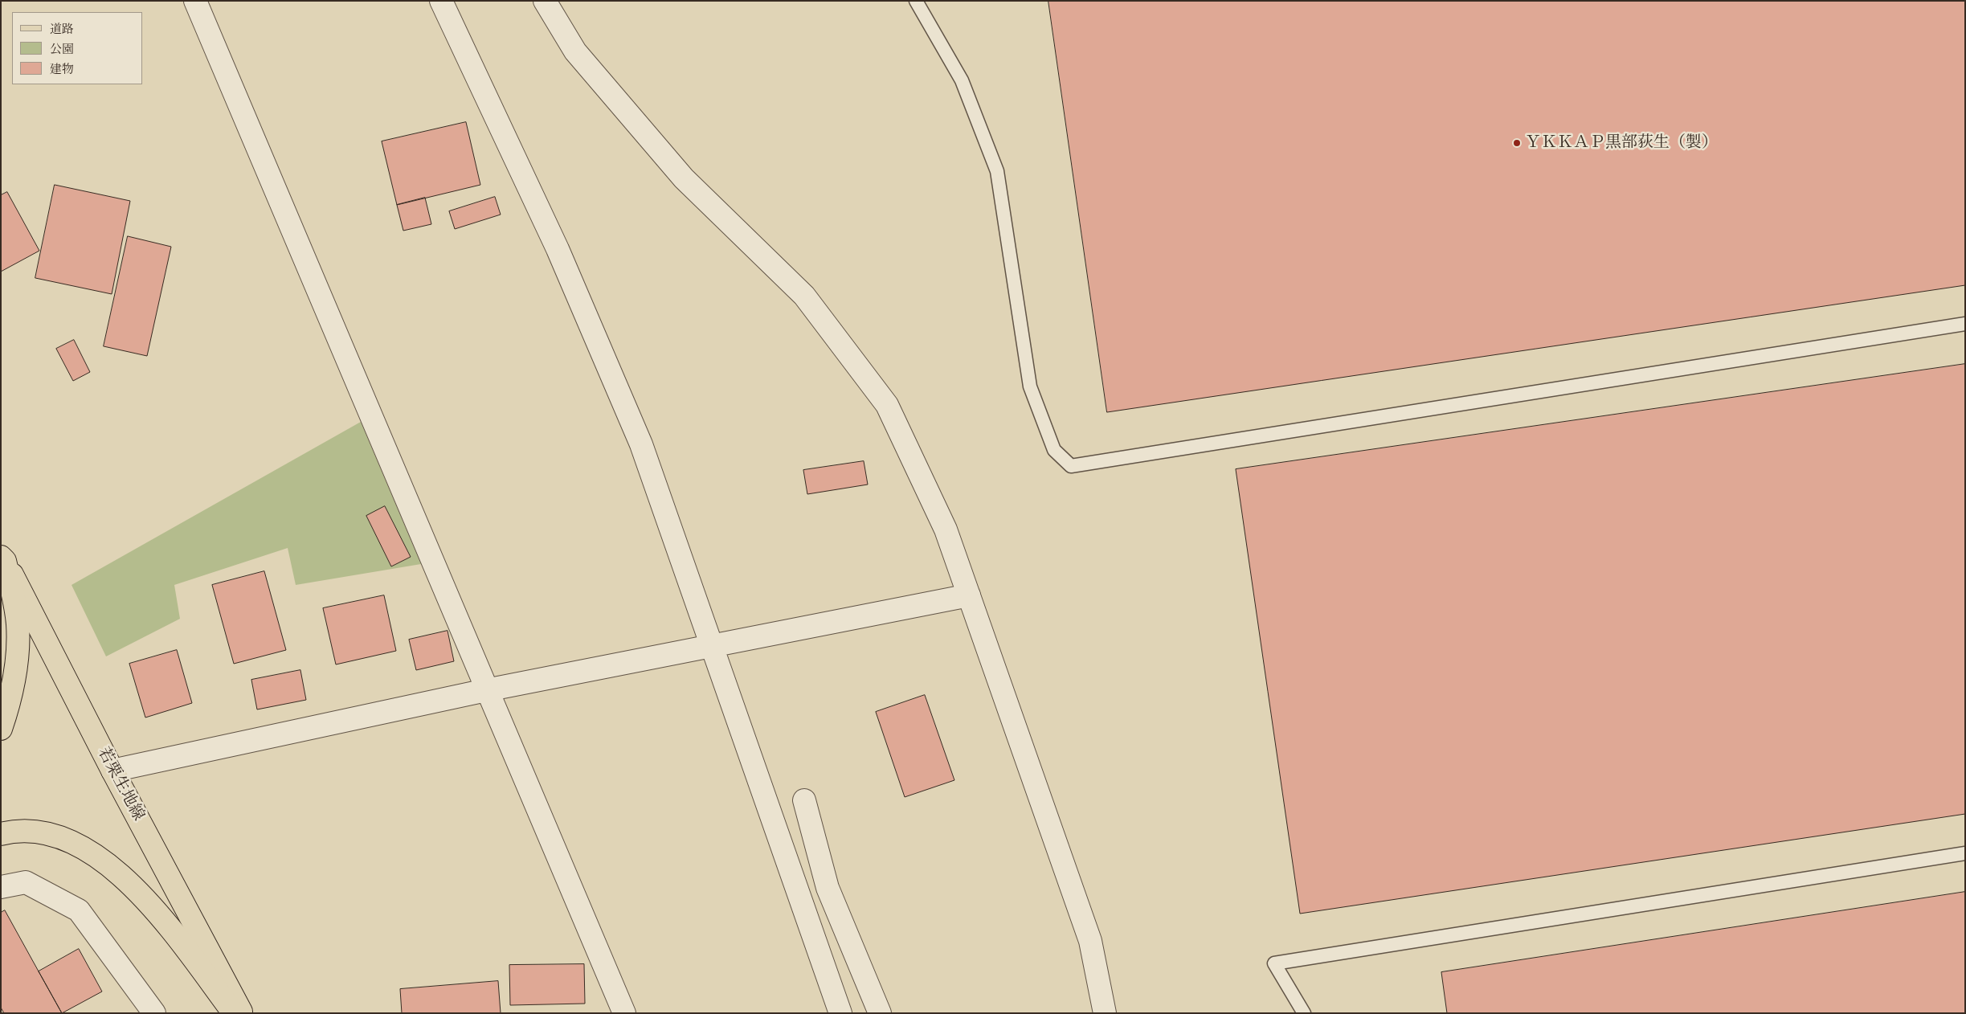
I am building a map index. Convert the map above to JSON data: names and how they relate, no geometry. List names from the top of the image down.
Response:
{
  "streets": {
    "main road": ["若栗生地線"]
  },
  "places": ["ＹＫＫＡＰ黒部荻生（製）"],
  "legend": ["道路", "公園", "建物"]
}
